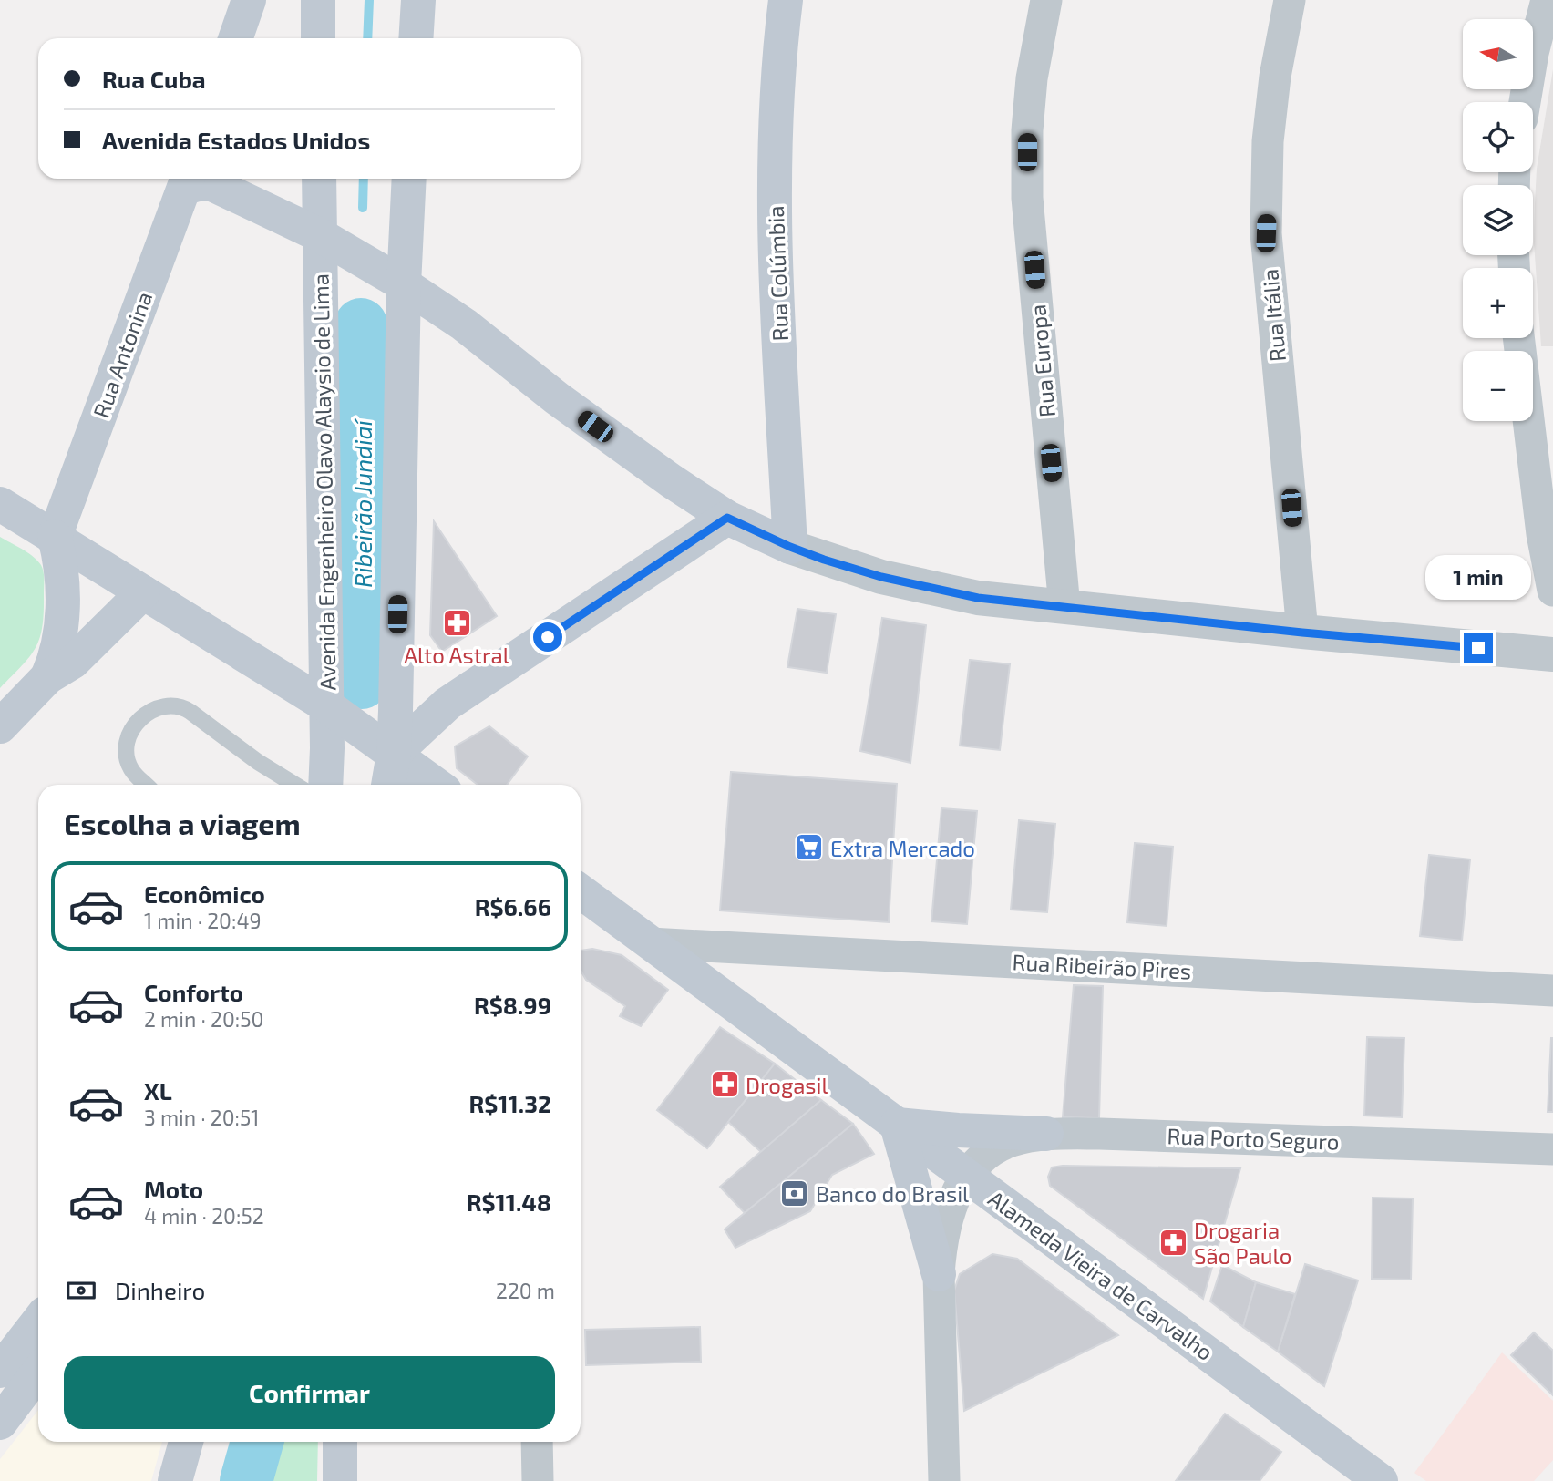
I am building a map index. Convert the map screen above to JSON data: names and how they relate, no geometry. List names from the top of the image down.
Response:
{
  "streets": {
    "main road": [
      "Rua Colúmbia",
      "Rua Antonina",
      "Avenida Engenheiro Olavo Alaysio de Lima",
      "Alameda Vieira de Carvalho"
    ],
    "street": [
      "Rua Itália",
      "Rua Europa",
      "Rua Ribeirão Pires",
      "Rua Porto Seguro"
    ]
  },
  "crossings": [
    ["Rua Ribeirão Pires", "Alameda Vieira de Carvalho"],
    ["Rua Porto Seguro", "Alameda Vieira de Carvalho"]
  ],
  "water": ["Ribeirão Jundiaí"],
  "places": {
    "pharmacy": ["Alto Astral", "Drogasil", "Drogaria São Paulo"],
    "supermarket": ["Extra Mercado"],
    "bank": ["Banco do Brasil"]
  },
  "north": "left",
  "page": {
    "map_buttons": ["+", "−"],
    "banner": ["Rua Cuba", "Avenida Estados Unidos"],
    "bubble": "1 min",
    "heading": "Escolha a viagem",
    "list": [
      {
        "name": "Econômico",
        "note": "1 min · 20:49",
        "value": "R$6.66"
      },
      {
        "name": "Conforto",
        "note": "2 min · 20:50",
        "value": "R$8.99"
      },
      {
        "name": "XL",
        "note": "3 min · 20:51",
        "value": "R$11.32"
      },
      {
        "name": "Moto",
        "note": "4 min · 20:52",
        "value": "R$11.48"
      }
    ],
    "pay": ["Dinheiro", "220 m"],
    "buttons": "Confirmar"
  }
}
